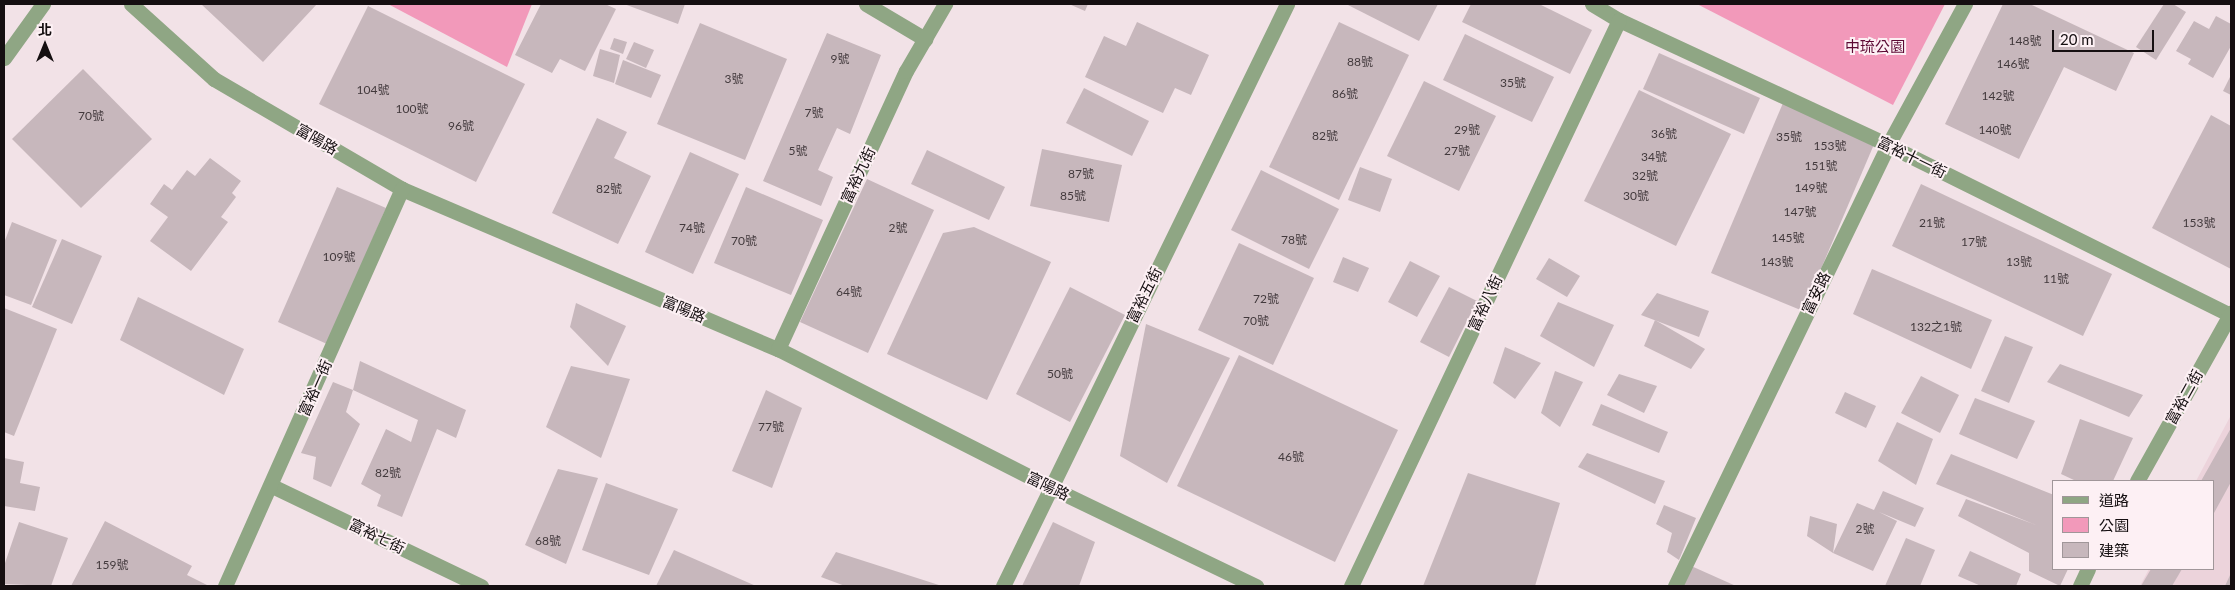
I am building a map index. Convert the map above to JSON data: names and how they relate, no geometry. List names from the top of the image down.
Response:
{
  "streets": {
    "street": [
      "富陽路",
      "富裕十一街",
      "富裕九街",
      "富安路",
      "富裕五街",
      "富裕八街",
      "富裕一街",
      "富裕二街",
      "富裕七街"
    ]
  },
  "crossings": [
    ["富陽路", "富裕九街"],
    ["富陽路", "富裕五街"],
    ["富陽路", "富裕一街"],
    ["富裕十一街", "富安路"],
    ["富裕十一街", "富裕八街"],
    ["富裕十一街", "富裕二街"],
    ["富裕一街", "富裕七街"]
  ],
  "parks": ["中琉公園"],
  "house_numbers": [
    "148號",
    "9號",
    "88號",
    "146號",
    "3號",
    "35號",
    "104號",
    "86號",
    "142號",
    "100號",
    "7號",
    "70號",
    "96號",
    "29號",
    "140號",
    "36號",
    "82號",
    "35號",
    "153號",
    "5號",
    "27號",
    "34號",
    "151號",
    "87號",
    "32號",
    "149號",
    "82號",
    "85號",
    "30號",
    "147號",
    "21號",
    "153號",
    "74號",
    "2號",
    "145號",
    "78號",
    "70號",
    "17號",
    "109號",
    "143號",
    "13號",
    "11號",
    "64號",
    "72號",
    "70號",
    "132之1號",
    "50號",
    "77號",
    "46號",
    "82號",
    "2號",
    "68號",
    "159號"
  ],
  "legend": ["道路", "公園", "建築"],
  "scale_bar": "20 m",
  "north": "top"
}
